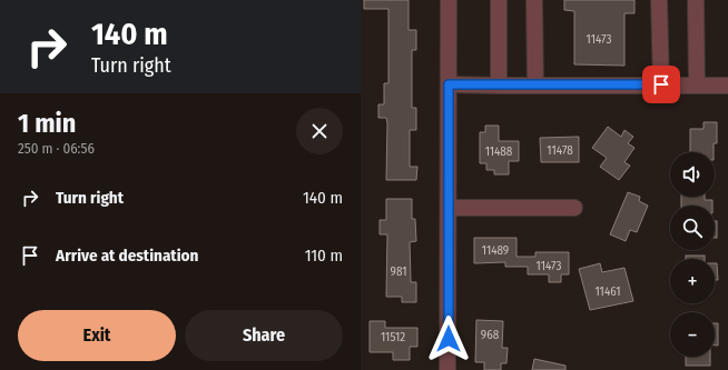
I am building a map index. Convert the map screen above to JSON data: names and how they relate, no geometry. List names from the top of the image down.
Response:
{
  "house_numbers": [
    "11473",
    "11478",
    "11488",
    "11489",
    "11473",
    "981",
    "11461",
    "968",
    "11512"
  ],
  "page": {
    "turn": ["140 m", "Turn right"],
    "heading": ["1 min", "250 m · 06:56"],
    "map_buttons": ["+", "−"],
    "list": [
      {
        "name": "Turn right",
        "value": "140 m"
      },
      {
        "name": "Arrive at destination",
        "value": "110 m"
      }
    ],
    "buttons": ["Exit", "Share"]
  }
}
